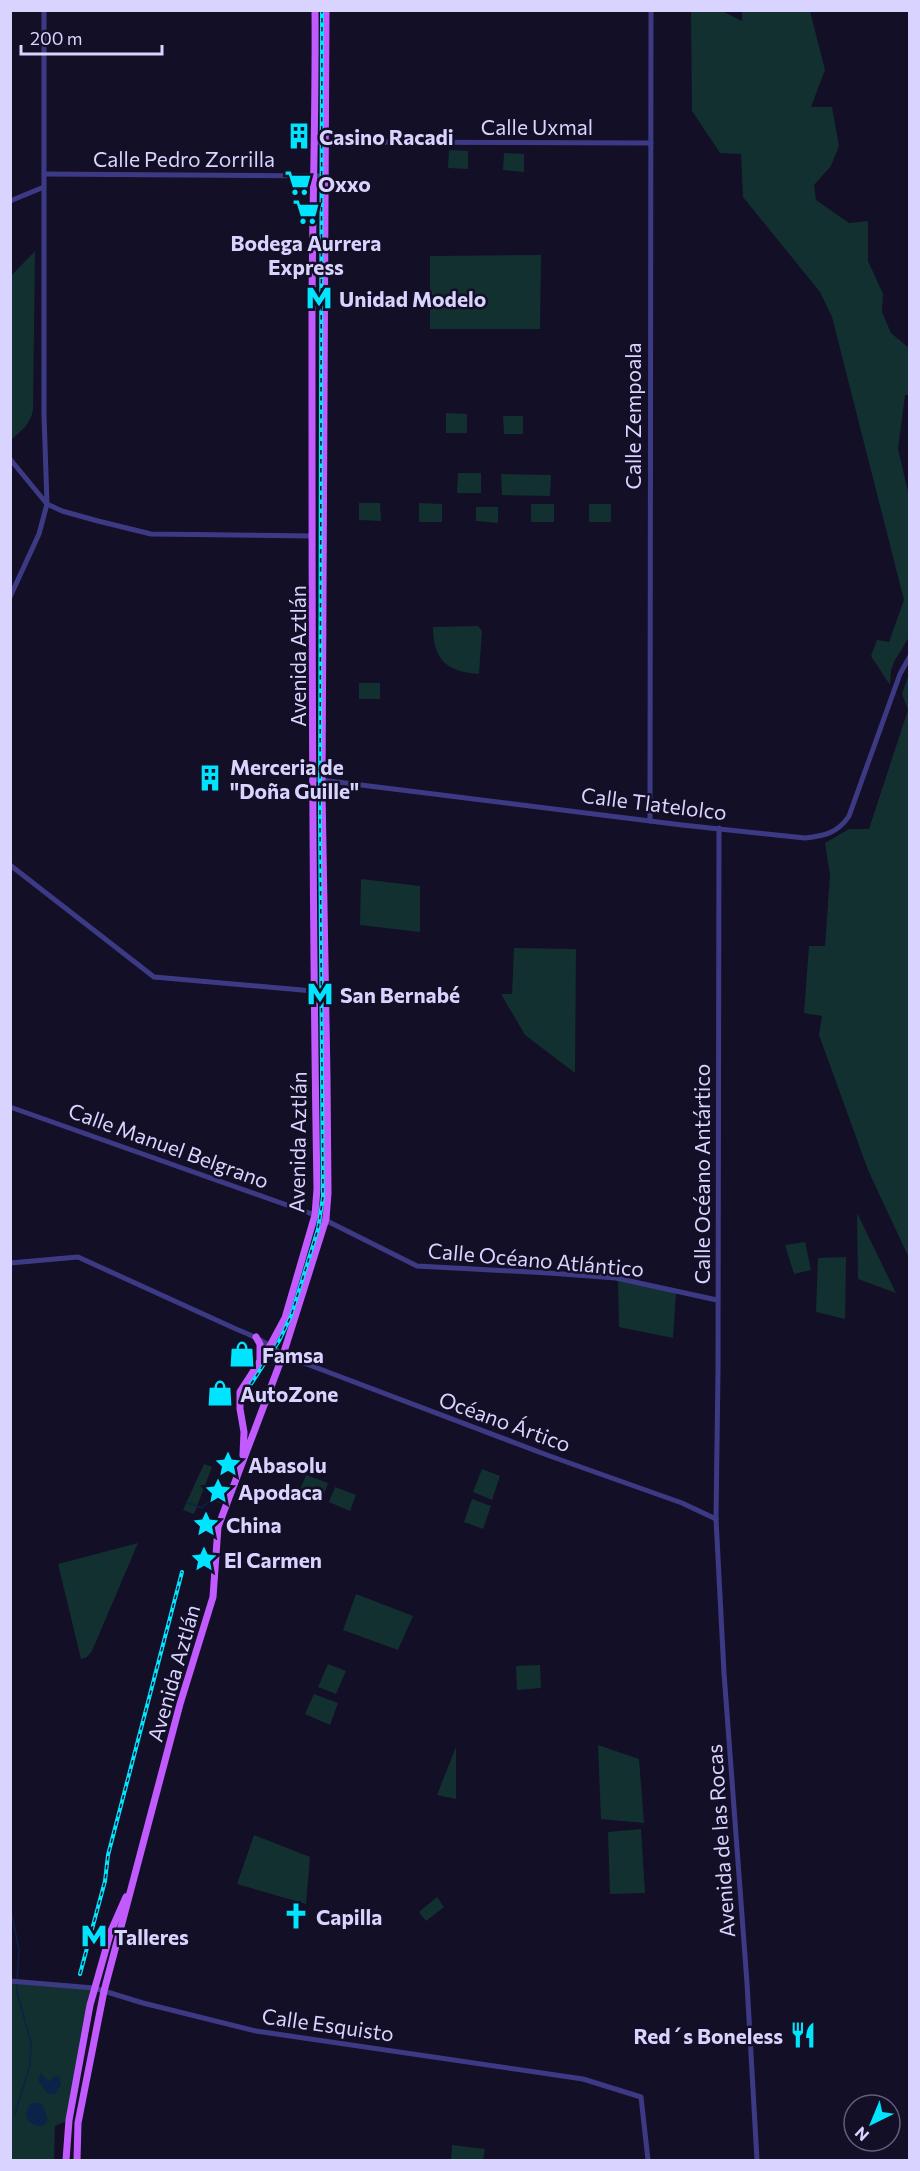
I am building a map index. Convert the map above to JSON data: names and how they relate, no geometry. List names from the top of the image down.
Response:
{
  "streets": {
    "main road": ["Avenida Aztlán"],
    "street": [
      "Calle Uxmal",
      "Calle Pedro Zorrilla",
      "Calle Zempoala",
      "Calle Tlatelolco",
      "Calle Manuel Belgrano",
      "Calle Océano Antártico",
      "Calle Océano Atlántico",
      "Océano Ártico",
      "Avenida de las Rocas",
      "Calle Esquisto"
    ]
  },
  "crossings": [
    ["Calle Uxmal", "Calle Zempoala"],
    ["Calle Uxmal", "Avenida Aztlán"],
    ["Calle Pedro Zorrilla", "Avenida Aztlán"],
    ["Calle Zempoala", "Calle Tlatelolco"],
    ["Avenida Aztlán", "Calle Tlatelolco"],
    ["Avenida Aztlán", "Calle Manuel Belgrano"],
    ["Avenida Aztlán", "Calle Océano Atlántico"],
    ["Avenida Aztlán", "Océano Ártico"],
    ["Avenida Aztlán", "Calle Esquisto"],
    ["Calle Tlatelolco", "Calle Océano Antártico"],
    ["Calle Manuel Belgrano", "Calle Océano Atlántico"],
    ["Calle Océano Antártico", "Calle Océano Atlántico"],
    ["Calle Océano Antártico", "Océano Ártico"],
    ["Calle Océano Antártico", "Avenida de las Rocas"],
    ["Océano Ártico", "Avenida de las Rocas"]
  ],
  "places": {
    "building": ["Casino Racadi", "Merceria de \"Doña Guille\""],
    "supermarket": ["Oxxo", "Bodega Aurrera Express"],
    "metro station": ["Unidad Modelo", "San Bernabé", "Talleres"],
    "shop": ["Famsa", "AutoZone"],
    "place": [
      "Abasolu",
      "Apodaca",
      "China",
      "El Carmen"
    ],
    "church": ["Capilla"],
    "restaurant": ["Red´s Boneless"]
  },
  "scale_bar": "200 m",
  "north": "bottom left"
}
